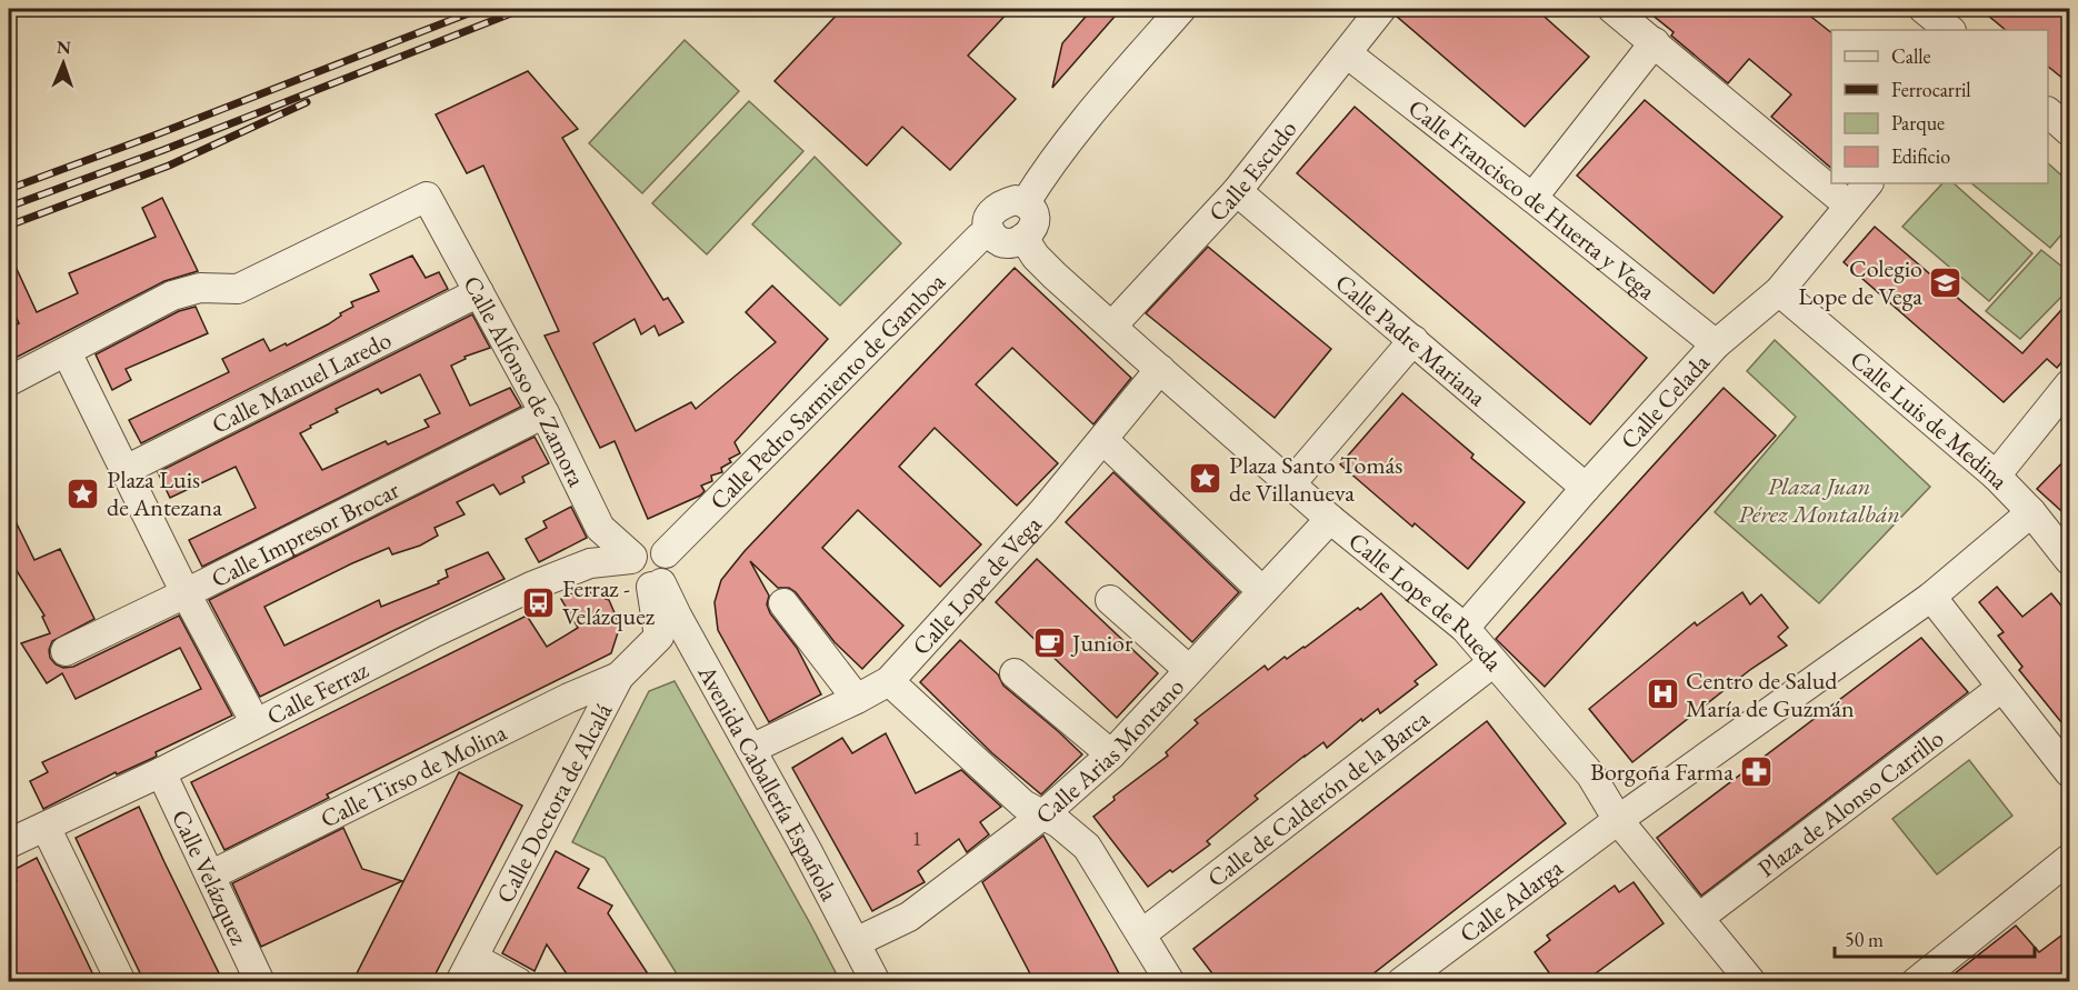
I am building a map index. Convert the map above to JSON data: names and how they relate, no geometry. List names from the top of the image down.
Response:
{
  "streets": {
    "street": [
      "Calle Escudo",
      "Calle Francisco de Huerta y Vega",
      "Calle Padre Mariana",
      "Calle Manuel Laredo",
      "Calle Alfonso de Zamora",
      "Calle Pedro Sarmiento de Gamboa",
      "Calle Celada",
      "Calle Luis de Medina",
      "Calle Impresor Brocar",
      "Calle Lope de Vega",
      "Calle Lope de Rueda",
      "Calle Ferraz",
      "Calle Arias Montano",
      "Calle Tirso de Molina",
      "Avenida Caballería Española",
      "Calle de Calderón de la Barca",
      "Plaza de Alonso Carrillo",
      "Calle Doctora de Alcalá",
      "Calle Velázquez",
      "Calle Adarga"
    ]
  },
  "crossings": [
    ["Calle Escudo", "Calle Francisco de Huerta y Vega"],
    ["Calle Escudo", "Calle Padre Mariana"],
    ["Calle Escudo", "Calle Lope de Rueda"],
    ["Calle Francisco de Huerta y Vega", "Calle Celada"],
    ["Calle Padre Mariana", "Calle Celada"],
    ["Calle Manuel Laredo", "Calle Alfonso de Zamora"],
    ["Calle Alfonso de Zamora", "Calle Pedro Sarmiento de Gamboa"],
    ["Calle Alfonso de Zamora", "Calle Impresor Brocar"],
    ["Calle Alfonso de Zamora", "Calle Ferraz"],
    ["Calle Alfonso de Zamora", "Avenida Caballería Española"],
    ["Calle Alfonso de Zamora", "Calle Doctora de Alcalá"],
    ["Calle Pedro Sarmiento de Gamboa", "Calle Lope de Rueda"],
    ["Calle Pedro Sarmiento de Gamboa", "Calle Ferraz"],
    ["Calle Pedro Sarmiento de Gamboa", "Avenida Caballería Española"],
    ["Calle Pedro Sarmiento de Gamboa", "Calle Doctora de Alcalá"],
    ["Calle Celada", "Calle Luis de Medina"],
    ["Calle Celada", "Calle Lope de Rueda"],
    ["Calle Luis de Medina", "Calle Adarga"],
    ["Calle Lope de Vega", "Calle Lope de Rueda"],
    ["Calle Lope de Vega", "Avenida Caballería Española"],
    ["Calle Lope de Rueda", "Calle Arias Montano"],
    ["Calle Lope de Rueda", "Calle de Calderón de la Barca"],
    ["Calle Lope de Rueda", "Plaza de Alonso Carrillo"],
    ["Calle Lope de Rueda", "Calle Adarga"],
    ["Calle Ferraz", "Avenida Caballería Española"],
    ["Calle Ferraz", "Calle Doctora de Alcalá"],
    ["Calle Ferraz", "Calle Velázquez"],
    ["Calle Arias Montano", "Avenida Caballería Española"],
    ["Calle Tirso de Molina", "Calle Doctora de Alcalá"],
    ["Calle Tirso de Molina", "Calle Velázquez"],
    ["Avenida Caballería Española", "Calle Doctora de Alcalá"]
  ],
  "parks": ["Plaza Juan Pérez Montalbán"],
  "places": {
    "school or university": ["Colegio Lope de Vega"],
    "place": ["Plaza Santo Tomás de Villanueva", "Plaza Luis de Antezana"],
    "bus stop": ["Ferraz - Velázquez"],
    "cafe": ["Junior"],
    "hospital": ["Centro de Salud María de Guzmán"],
    "pharmacy": ["Borgoña Farma"]
  },
  "house_numbers": ["1"],
  "legend": [
    "Calle",
    "Ferrocarril",
    "Parque",
    "Edificio"
  ],
  "scale_bar": "50 m",
  "north": "top"
}
